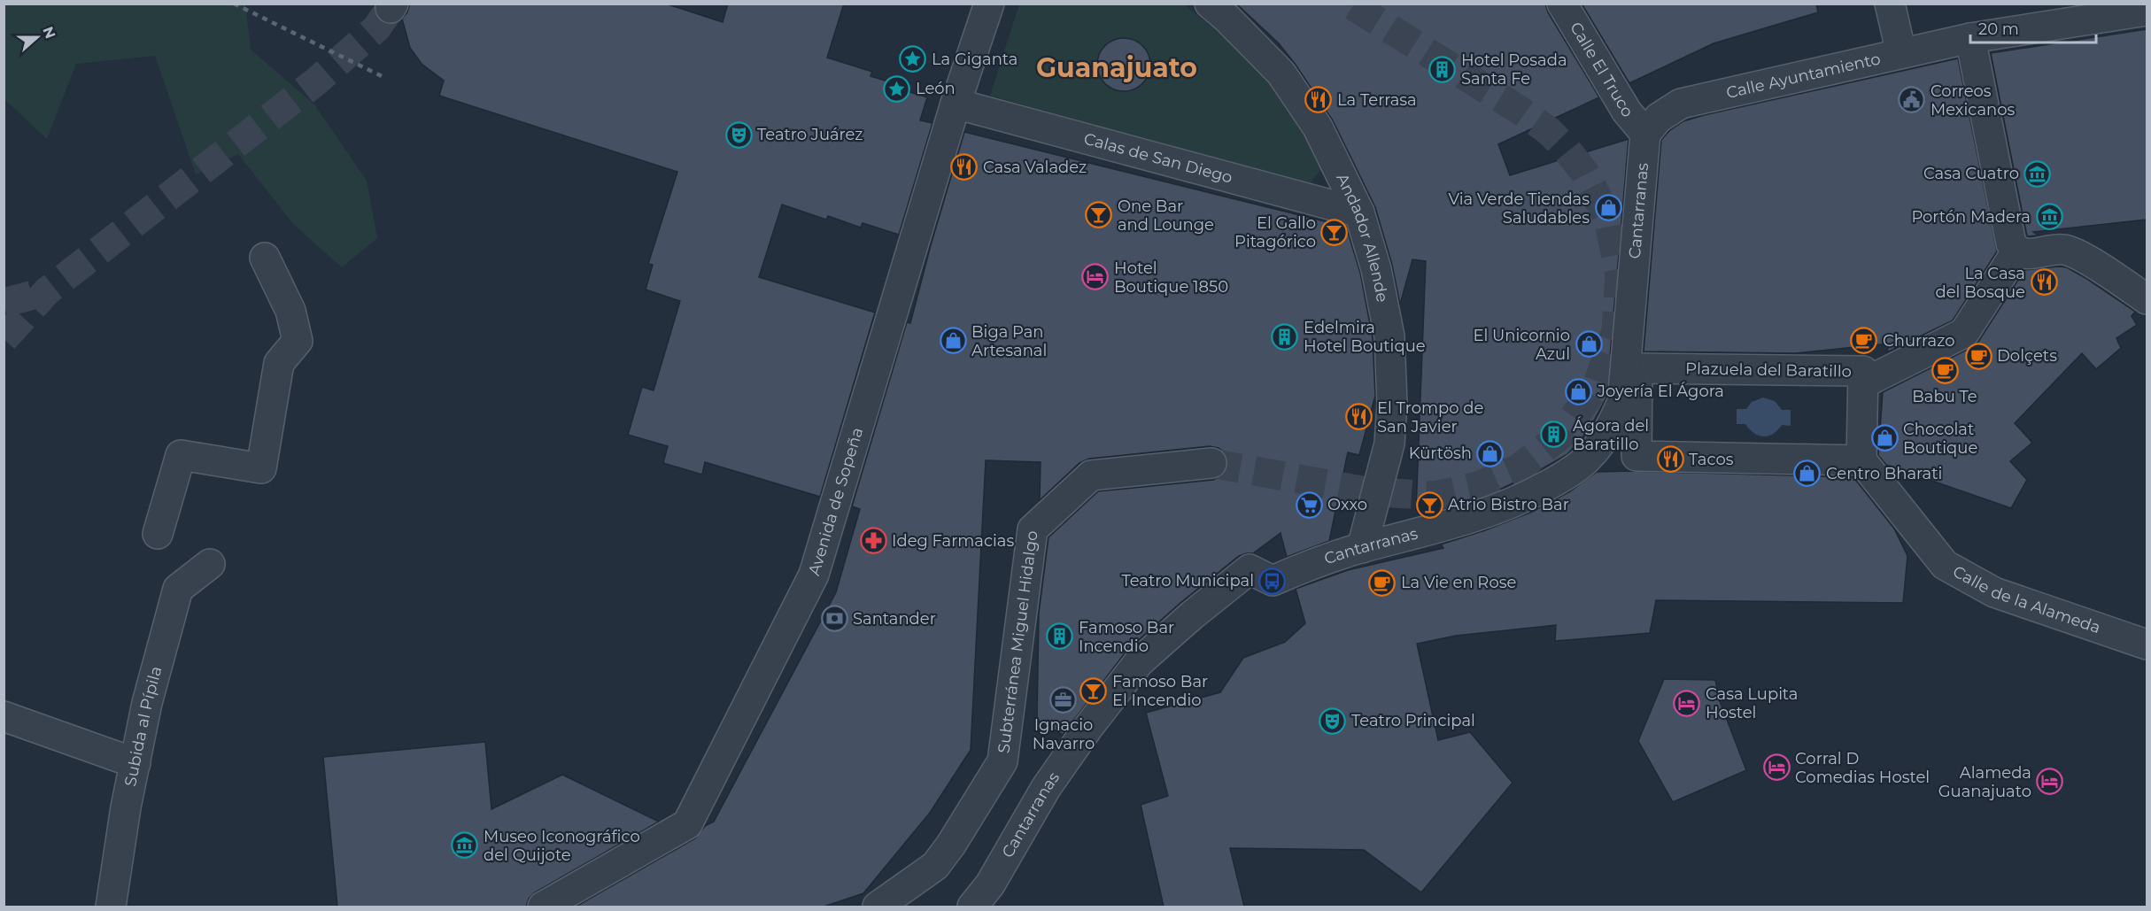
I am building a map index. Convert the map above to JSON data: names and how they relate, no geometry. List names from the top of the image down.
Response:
{
  "streets": {
    "street": [
      "Calle El Truco",
      "Calle Ayuntamiento",
      "Calas de San Diego",
      "Cantarranas",
      "Andador Allende",
      "Plazuela del Baratillo",
      "Avenida de Sopeña",
      "Calle de la Alameda",
      "Subterránea Miguel Hidalgo",
      "Subida al Pípila"
    ]
  },
  "crossings": [
    ["Calle El Truco", "Calle Ayuntamiento"],
    ["Calle El Truco", "Cantarranas"],
    ["Calle Ayuntamiento", "Cantarranas"],
    ["Calas de San Diego", "Andador Allende"],
    ["Calas de San Diego", "Avenida de Sopeña"],
    ["Cantarranas", "Andador Allende"],
    ["Plazuela del Baratillo", "Calle de la Alameda"]
  ],
  "districts": ["Guanajuato"],
  "places": {
    "place": ["La Giganta", "León"],
    "building": [
      "Hotel Posada Santa Fe",
      "Edelmira Hotel Boutique",
      "Ágora del Baratillo",
      "Famoso Bar Incendio"
    ],
    "restaurant": [
      "La Terrasa",
      "Casa Valadez",
      "La Casa del Bosque",
      "El Trompo de San Javier",
      "Tacos"
    ],
    "public building": ["Correos Mexicanos"],
    "theatre": ["Teatro Juárez", "Teatro Principal"],
    "museum": ["Casa Cuatro", "Portón Madera", "Museo Iconográfico del Quijote"],
    "shop": [
      "Via Verde Tiendas Saludables",
      "Biga Pan Artesanal",
      "El Unicornio Azul",
      "Joyería El Ágora",
      "Chocolat Boutique",
      "Kürtösh",
      "Centro Bharati"
    ],
    "bar": [
      "One Bar and Lounge",
      "El Gallo Pitagórico",
      "Atrio Bistro Bar",
      "Famoso Bar El Incendio"
    ],
    "hotel": [
      "Hotel Boutique 1850",
      "Casa Lupita Hostel",
      "Corral D Comedias Hostel",
      "Alameda Guanajuato"
    ],
    "cafe": [
      "Churrazo",
      "Dolçets",
      "Babu Te",
      "La Vie en Rose"
    ],
    "supermarket": ["Oxxo"],
    "pharmacy": ["Ideg Farmacias"],
    "bus stop": ["Teatro Municipal"],
    "bank": ["Santander"],
    "office": ["Ignacio Navarro"]
  },
  "scale_bar": "20 m",
  "north": "right"
}
